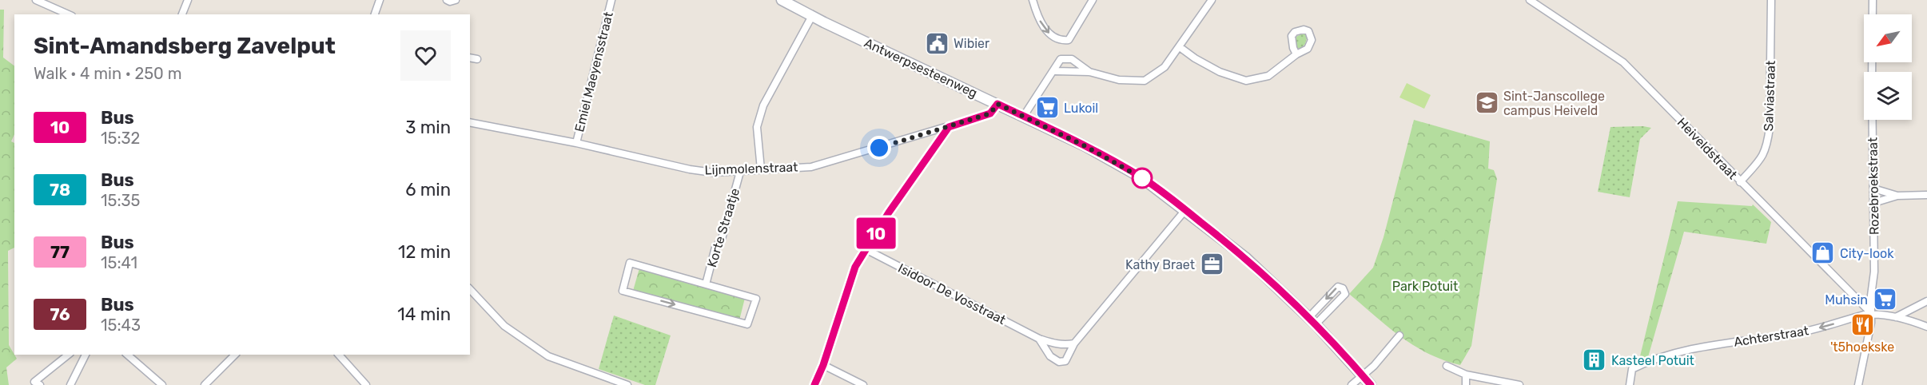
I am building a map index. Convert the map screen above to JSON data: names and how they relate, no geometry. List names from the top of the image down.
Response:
{
  "streets": {
    "main road": ["Antwerpsesteenweg"],
    "street": [
      "Emiel Maeyensstraat",
      "Salviastraat",
      "Heiveldstraat",
      "Lijnmolenstraat",
      "Rozebroekstraat",
      "Korte Straatje",
      "Isidoor De Vosstraat",
      "Achterstraat"
    ]
  },
  "crossings": [
    ["Antwerpsesteenweg", "Lijnmolenstraat"],
    ["Antwerpsesteenweg", "Isidoor De Vosstraat"],
    ["Emiel Maeyensstraat", "Lijnmolenstraat"],
    ["Salviastraat", "Heiveldstraat"],
    ["Heiveldstraat", "Rozebroekstraat"],
    ["Heiveldstraat", "Achterstraat"],
    ["Lijnmolenstraat", "Korte Straatje"],
    ["Rozebroekstraat", "Achterstraat"]
  ],
  "one_way": ["Achterstraat"],
  "parks": ["Park Potuit"],
  "places": {
    "public building": ["Wibier"],
    "school or university": ["Sint-Janscollege campus Heiveld"],
    "supermarket": ["Lukoil", "Muhsin"],
    "shop": ["City-look"],
    "office": ["Kathy Braet"],
    "restaurant": ["'t5hoekske"],
    "building": ["Kasteel Potuit"]
  },
  "lines": ["bus line 10"],
  "north": "bottom left",
  "page": {
    "on_map": "10",
    "heading": ["Sint-Amandsberg Zavelput", "Walk · 4 min · 250 m"],
    "list": [
      {
        "mark": "10",
        "name": "Bus",
        "note": "15:32",
        "value": "3 min"
      },
      {
        "mark": "78",
        "name": "Bus",
        "note": "15:35",
        "value": "6 min"
      },
      {
        "mark": "77",
        "name": "Bus",
        "note": "15:41",
        "value": "12 min"
      },
      {
        "mark": "76",
        "name": "Bus",
        "note": "15:43",
        "value": "14 min"
      }
    ]
  }
}
